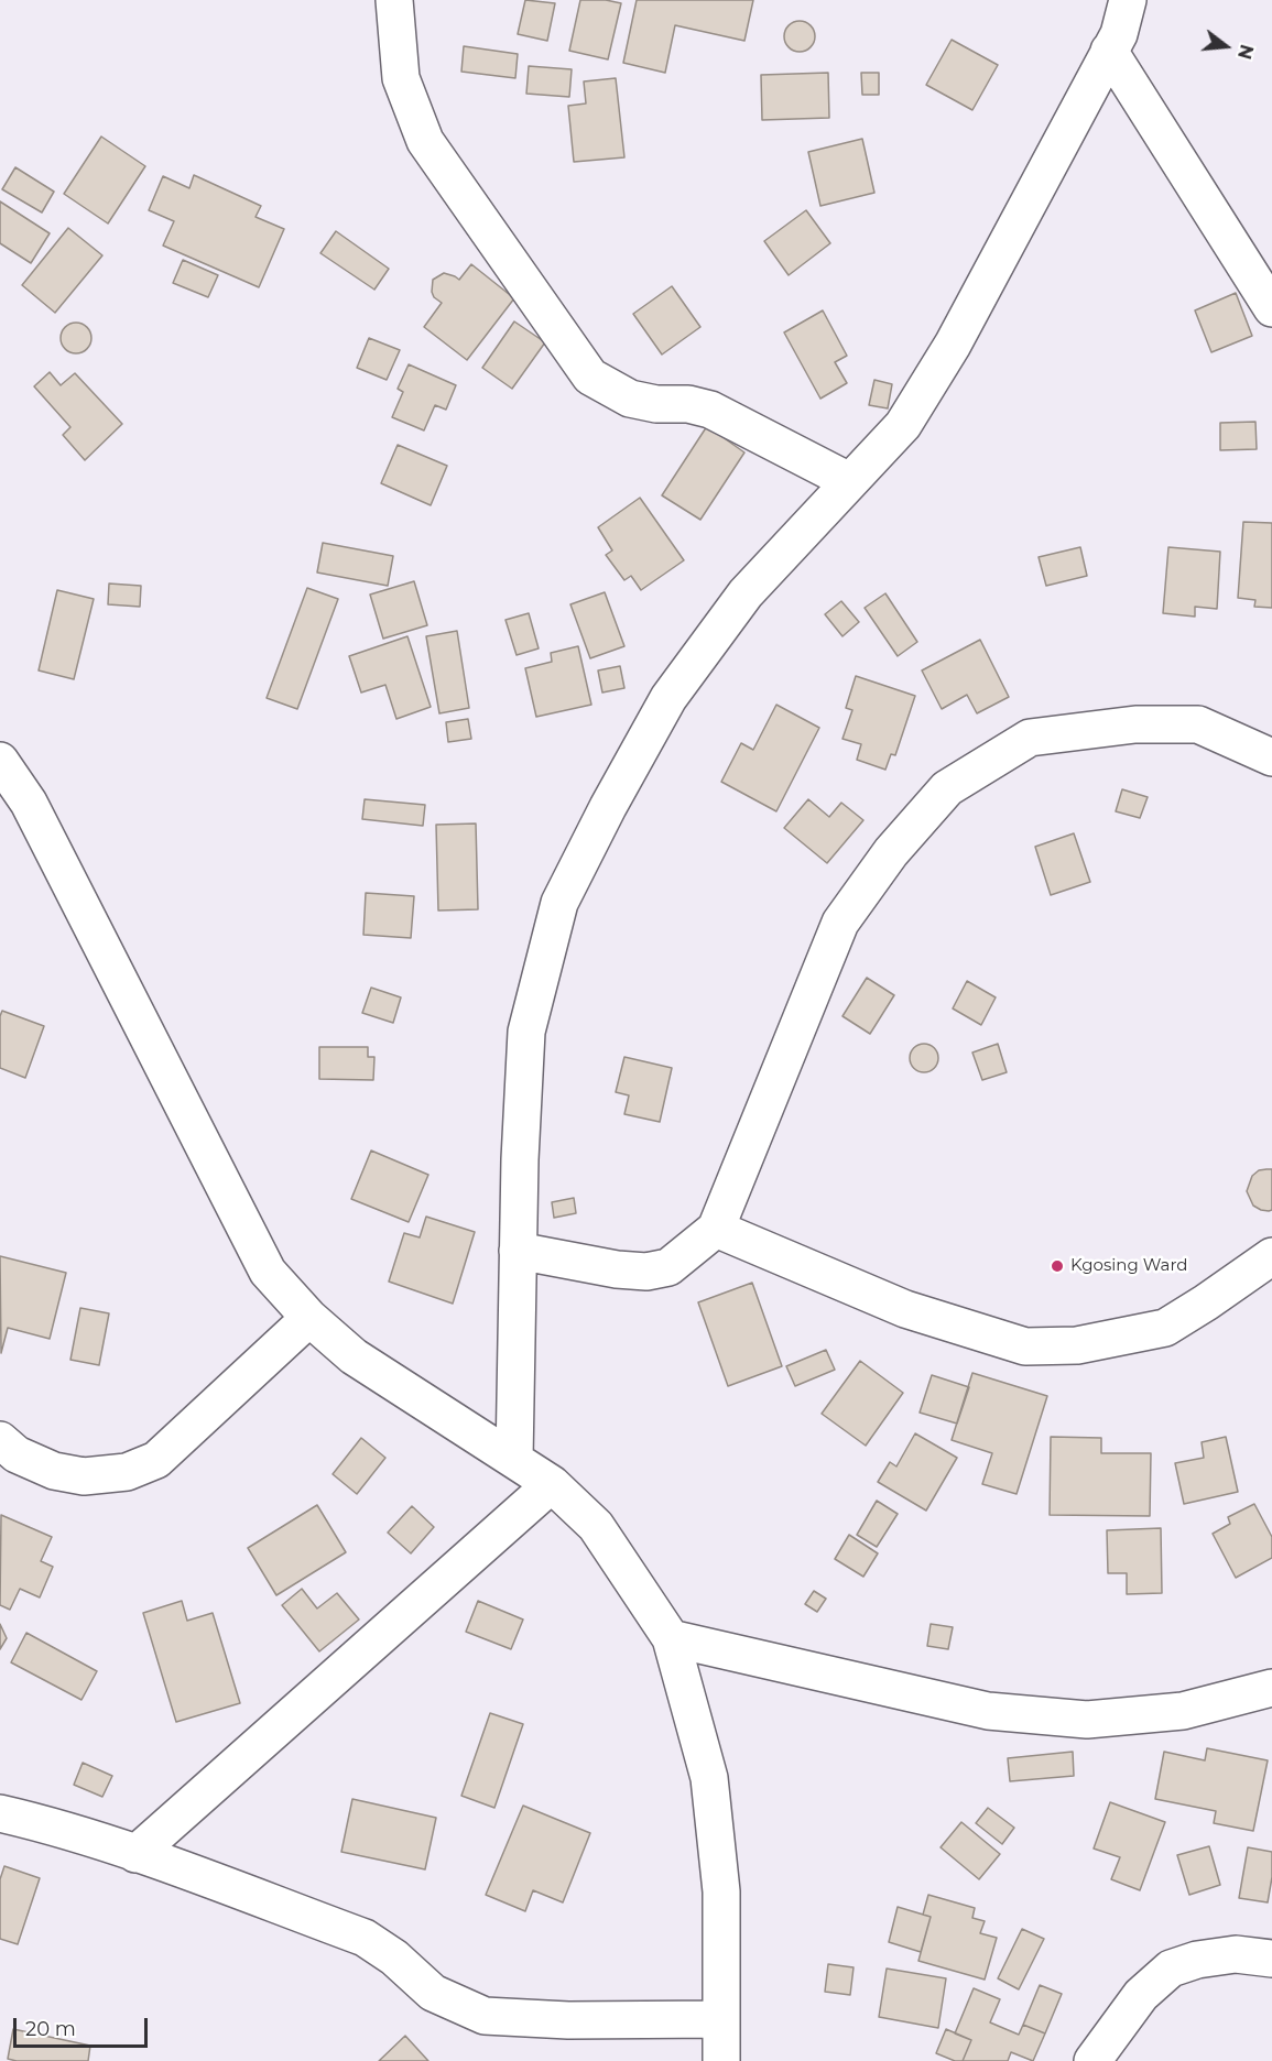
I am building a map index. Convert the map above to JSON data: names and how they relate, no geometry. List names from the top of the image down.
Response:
{
  "places": ["Kgosing Ward"],
  "scale_bar": "20 m",
  "north": "right"
}
